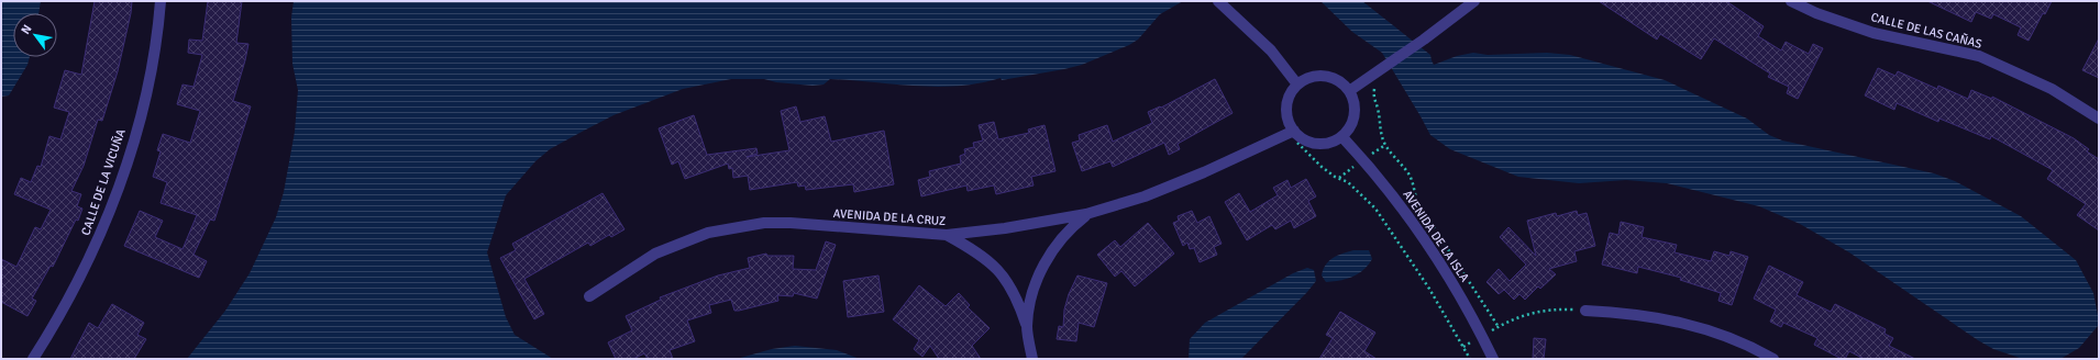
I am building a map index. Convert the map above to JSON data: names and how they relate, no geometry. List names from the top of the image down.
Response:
{
  "streets": {
    "street": [
      "CALLE DE LAS CAÑAS",
      "CALLE DE LA VICUÑA",
      "AVENIDA DE LA CRUZ",
      "AVENIDA DE LA ISLA"
    ]
  },
  "crossings": [
    ["AVENIDA DE LA CRUZ", "AVENIDA DE LA ISLA"]
  ],
  "north": "top left"
}
